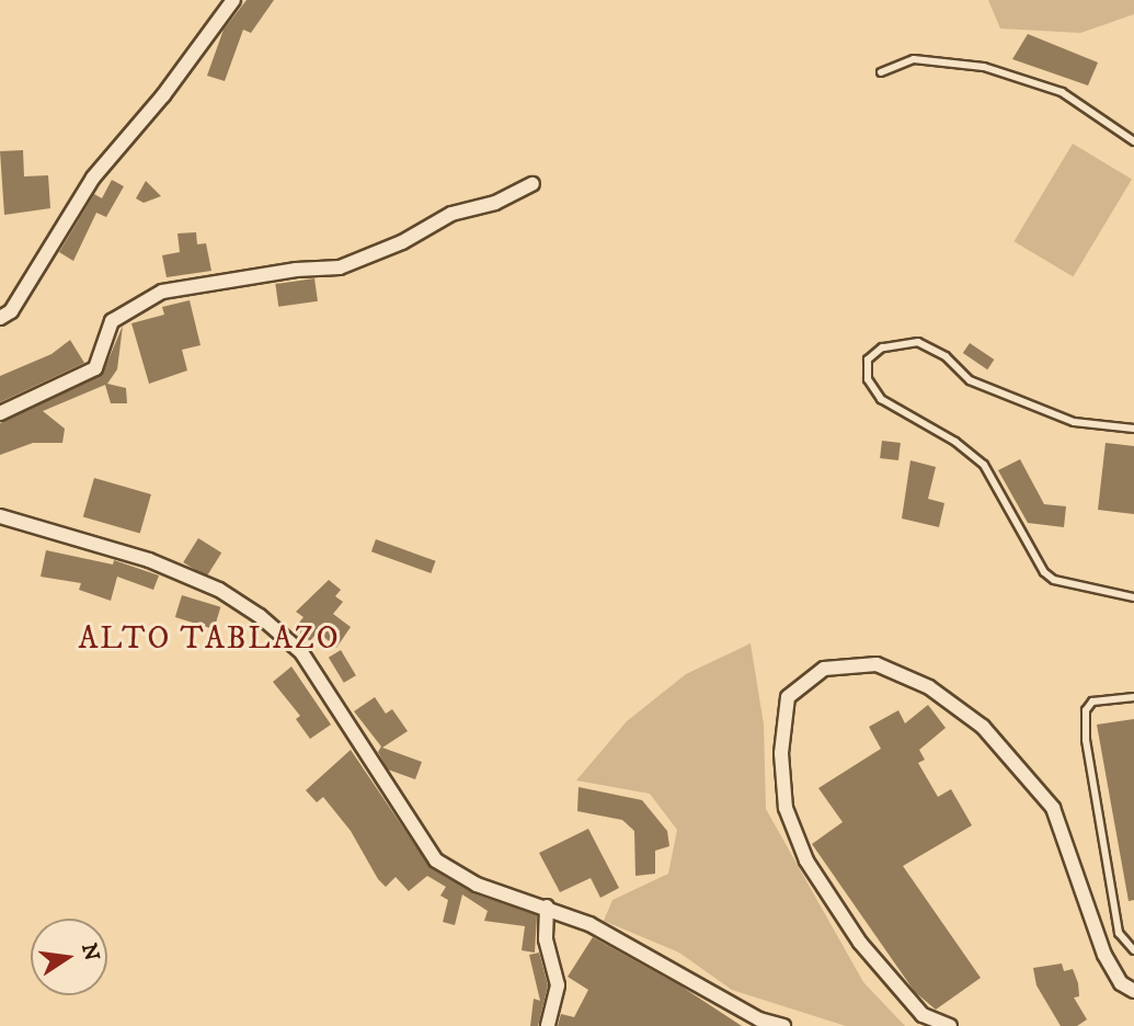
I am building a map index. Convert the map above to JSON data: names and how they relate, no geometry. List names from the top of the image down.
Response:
{
  "districts": ["ALTO TABLAZO"],
  "north": "right"
}
